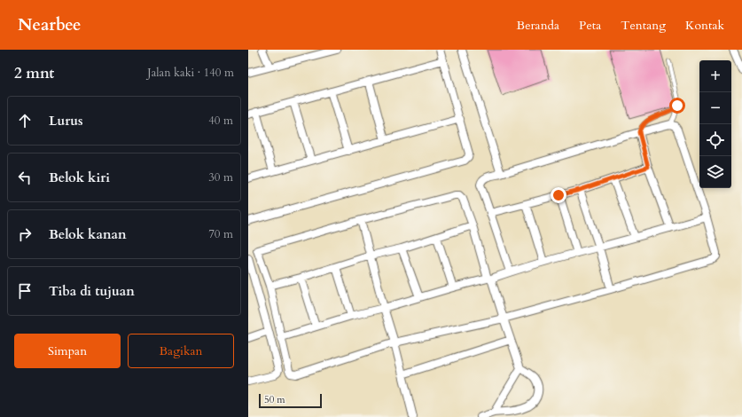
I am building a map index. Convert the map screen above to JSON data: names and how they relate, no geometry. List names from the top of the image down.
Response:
{
  "scale_bar": "50 m",
  "page": {
    "header": "Nearbee",
    "nav": [
      "Beranda",
      "Peta",
      "Tentang",
      "Kontak"
    ],
    "heading": ["2 mnt", "Jalan kaki · 140 m"],
    "map_buttons": ["+", "−"],
    "list": [
      ["Lurus", "40 m"],
      ["Belok kiri", "30 m"],
      ["Belok kanan", "70 m"],
      "Tiba di tujuan"
    ],
    "buttons": ["Simpan", "Bagikan"],
    "scale": "50 m"
  }
}
